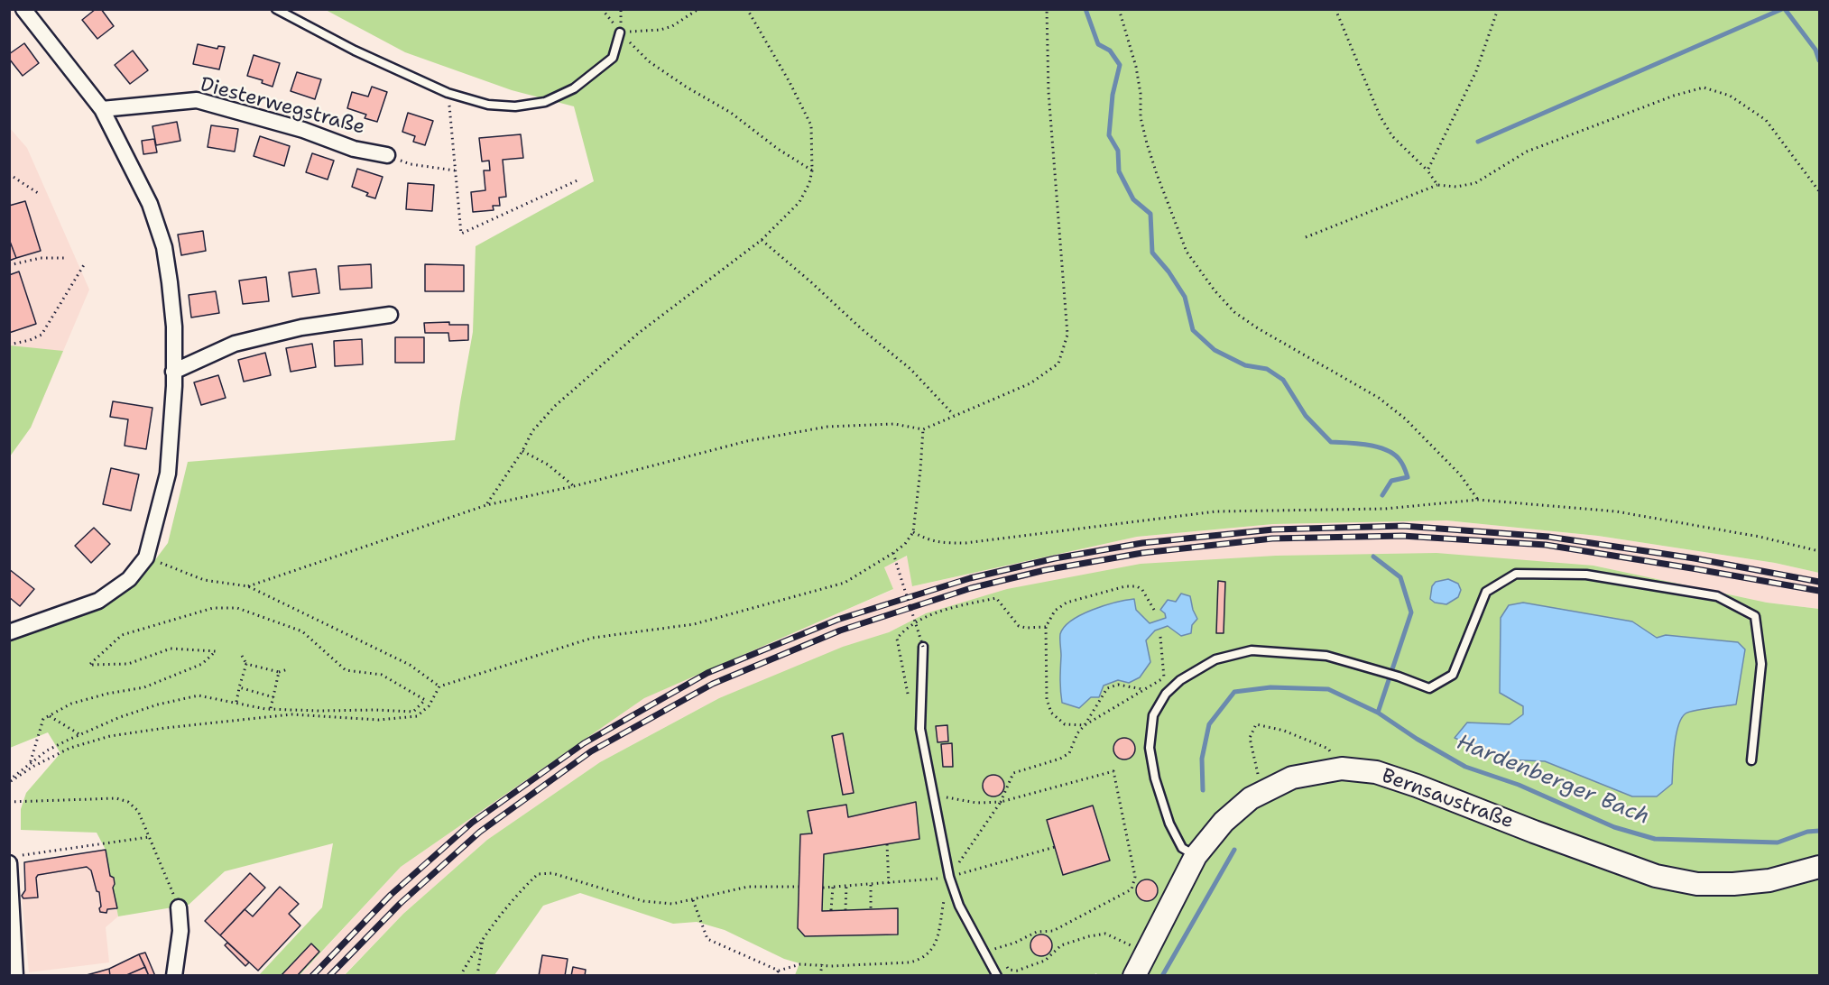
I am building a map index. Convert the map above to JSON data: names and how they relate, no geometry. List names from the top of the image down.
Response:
{
  "streets": {
    "main road": ["Bernsaustraße"],
    "street": ["Diesterwegstraße"]
  },
  "water": ["Hardenberger Bach"]
}
